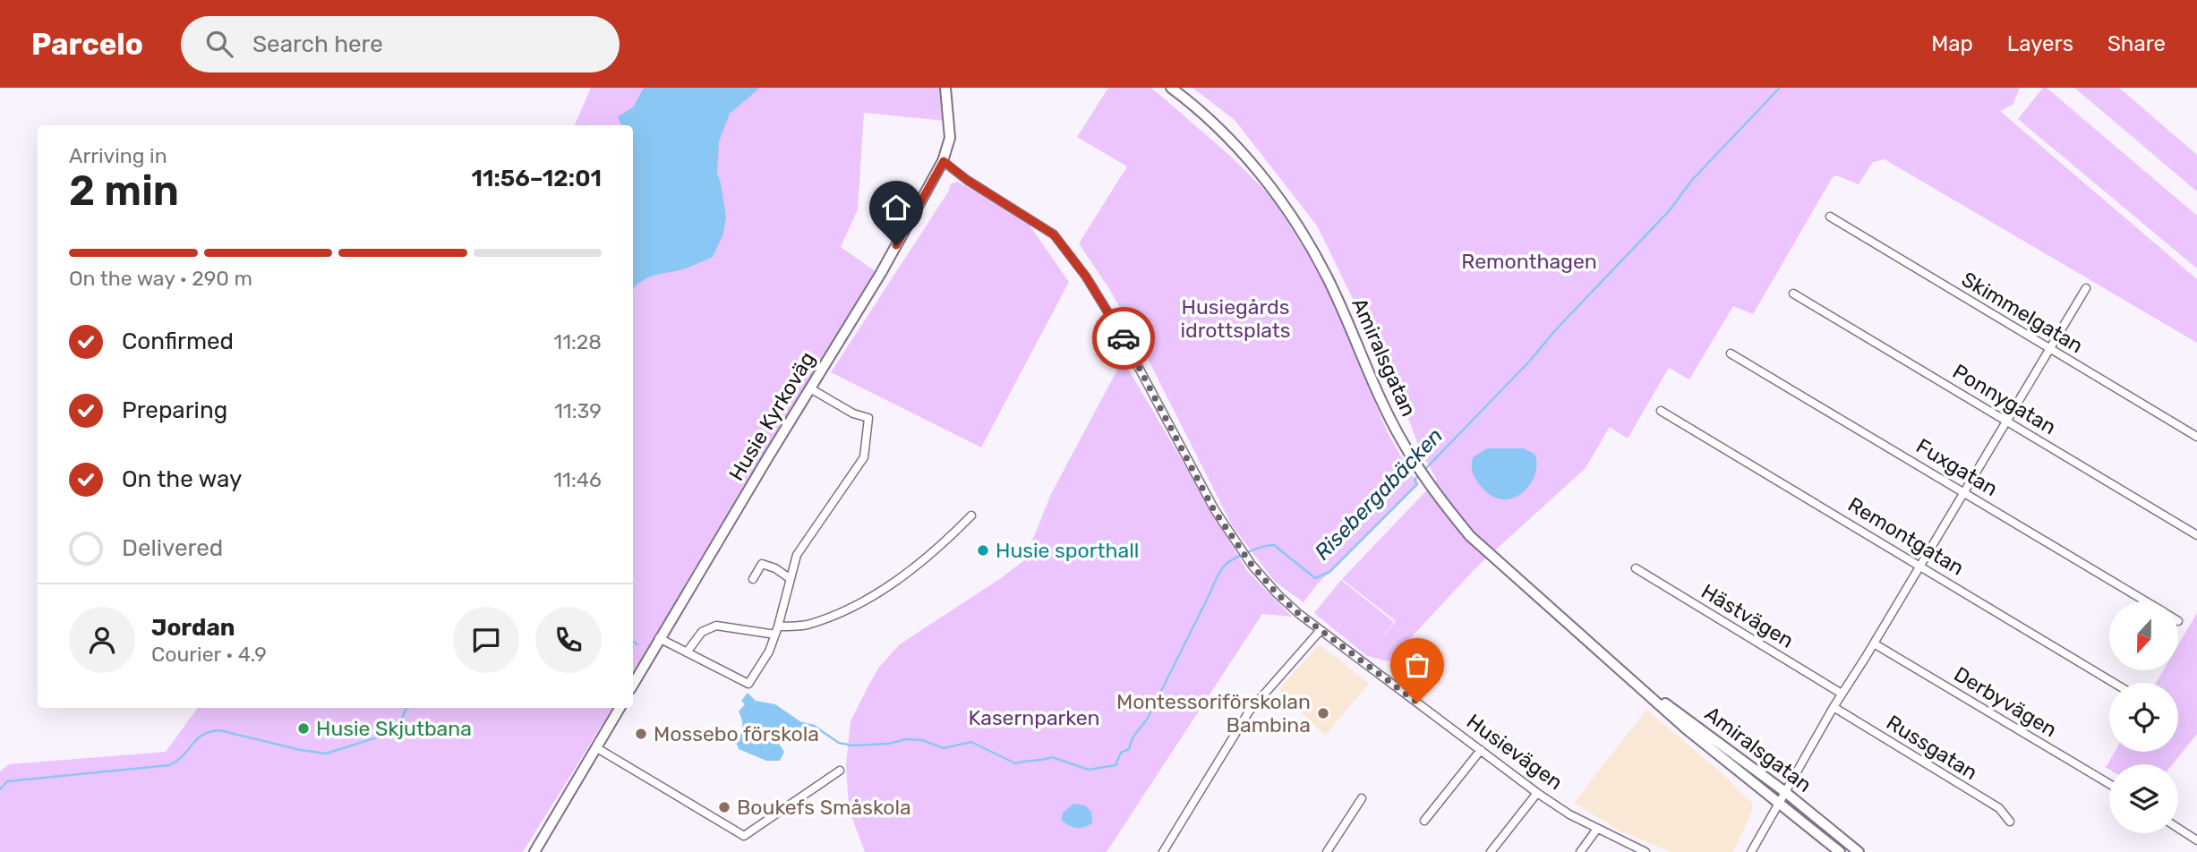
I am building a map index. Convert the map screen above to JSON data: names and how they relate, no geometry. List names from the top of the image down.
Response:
{
  "streets": {
    "street": [
      "Skimmelgatan",
      "Amiralsgatan",
      "Ponnygatan",
      "Husie Kyrkoväg",
      "Fuxgatan",
      "Remontgatan",
      "Hästvägen",
      "Derbyvägen",
      "Russgatan",
      "Husievägen"
    ]
  },
  "crossings": [
    ["Husie Kyrkoväg", "Husievägen"]
  ],
  "water": ["Risebergabäcken"],
  "parks": ["Remonthagen", "Husiegårds idrottsplats", "Kasernparken"],
  "places": [
    "Husie sporthall",
    "Montessoriförskolan Bambina",
    "Husie Skjutbana",
    "Mossebo förskola",
    "Boukefs Småskola"
  ],
  "north": "bottom",
  "page": {
    "header": "Parcelo",
    "search": "Search here",
    "nav": ["Map", "Layers", "Share"],
    "heading": ["2 min", "Arriving in", "11:56–12:01"],
    "panel": ["Jordan", "Courier · 4.9"],
    "bar": "On the way · 290 m",
    "list": [
      ["Confirmed", "11:28"],
      ["Preparing", "11:39"],
      ["On the way", "11:46"],
      "Delivered"
    ]
  }
}
